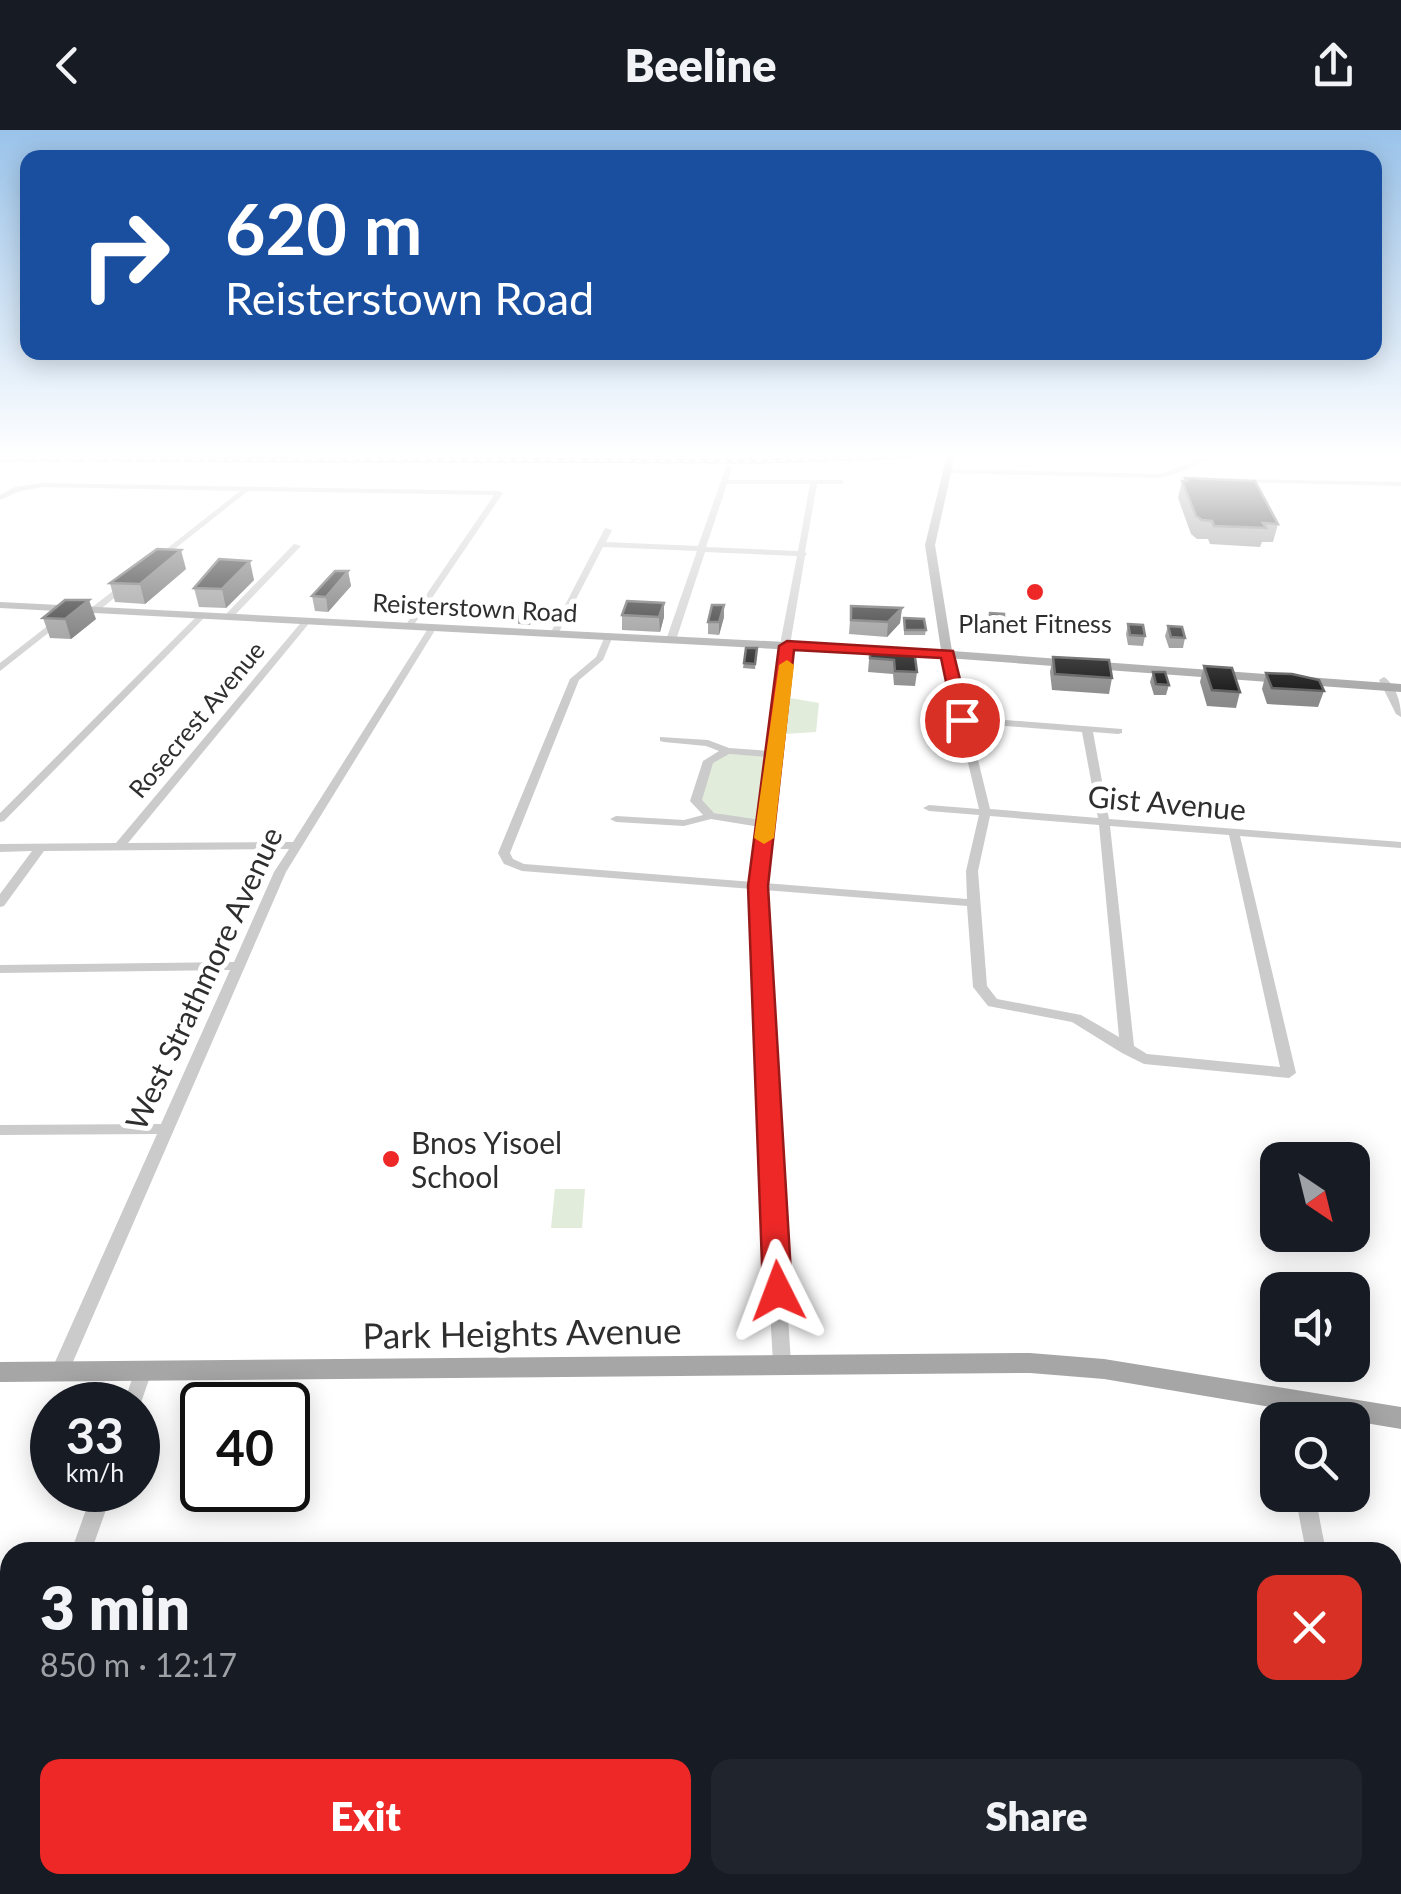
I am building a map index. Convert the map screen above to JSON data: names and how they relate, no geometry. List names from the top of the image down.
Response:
{
  "streets": {
    "main road": ["Reisterstown Road", "Park Heights Avenue"],
    "street": ["Rosecrest Avenue", "Gist Avenue", "West Strathmore Avenue"]
  },
  "crossings": [
    ["Reisterstown Road", "Rosecrest Avenue"],
    ["Reisterstown Road", "West Strathmore Avenue"],
    ["West Strathmore Avenue", "Park Heights Avenue"]
  ],
  "places": ["Planet Fitness", "Bnos Yisoel School"],
  "north": "bottom right",
  "page": {
    "header": "Beeline",
    "turn": ["620 m", "Reisterstown Road"],
    "speed": "33 km/h",
    "limit": "40",
    "heading": ["3 min", "850 m · 12:17"],
    "buttons": ["Exit", "Share"]
  }
}
